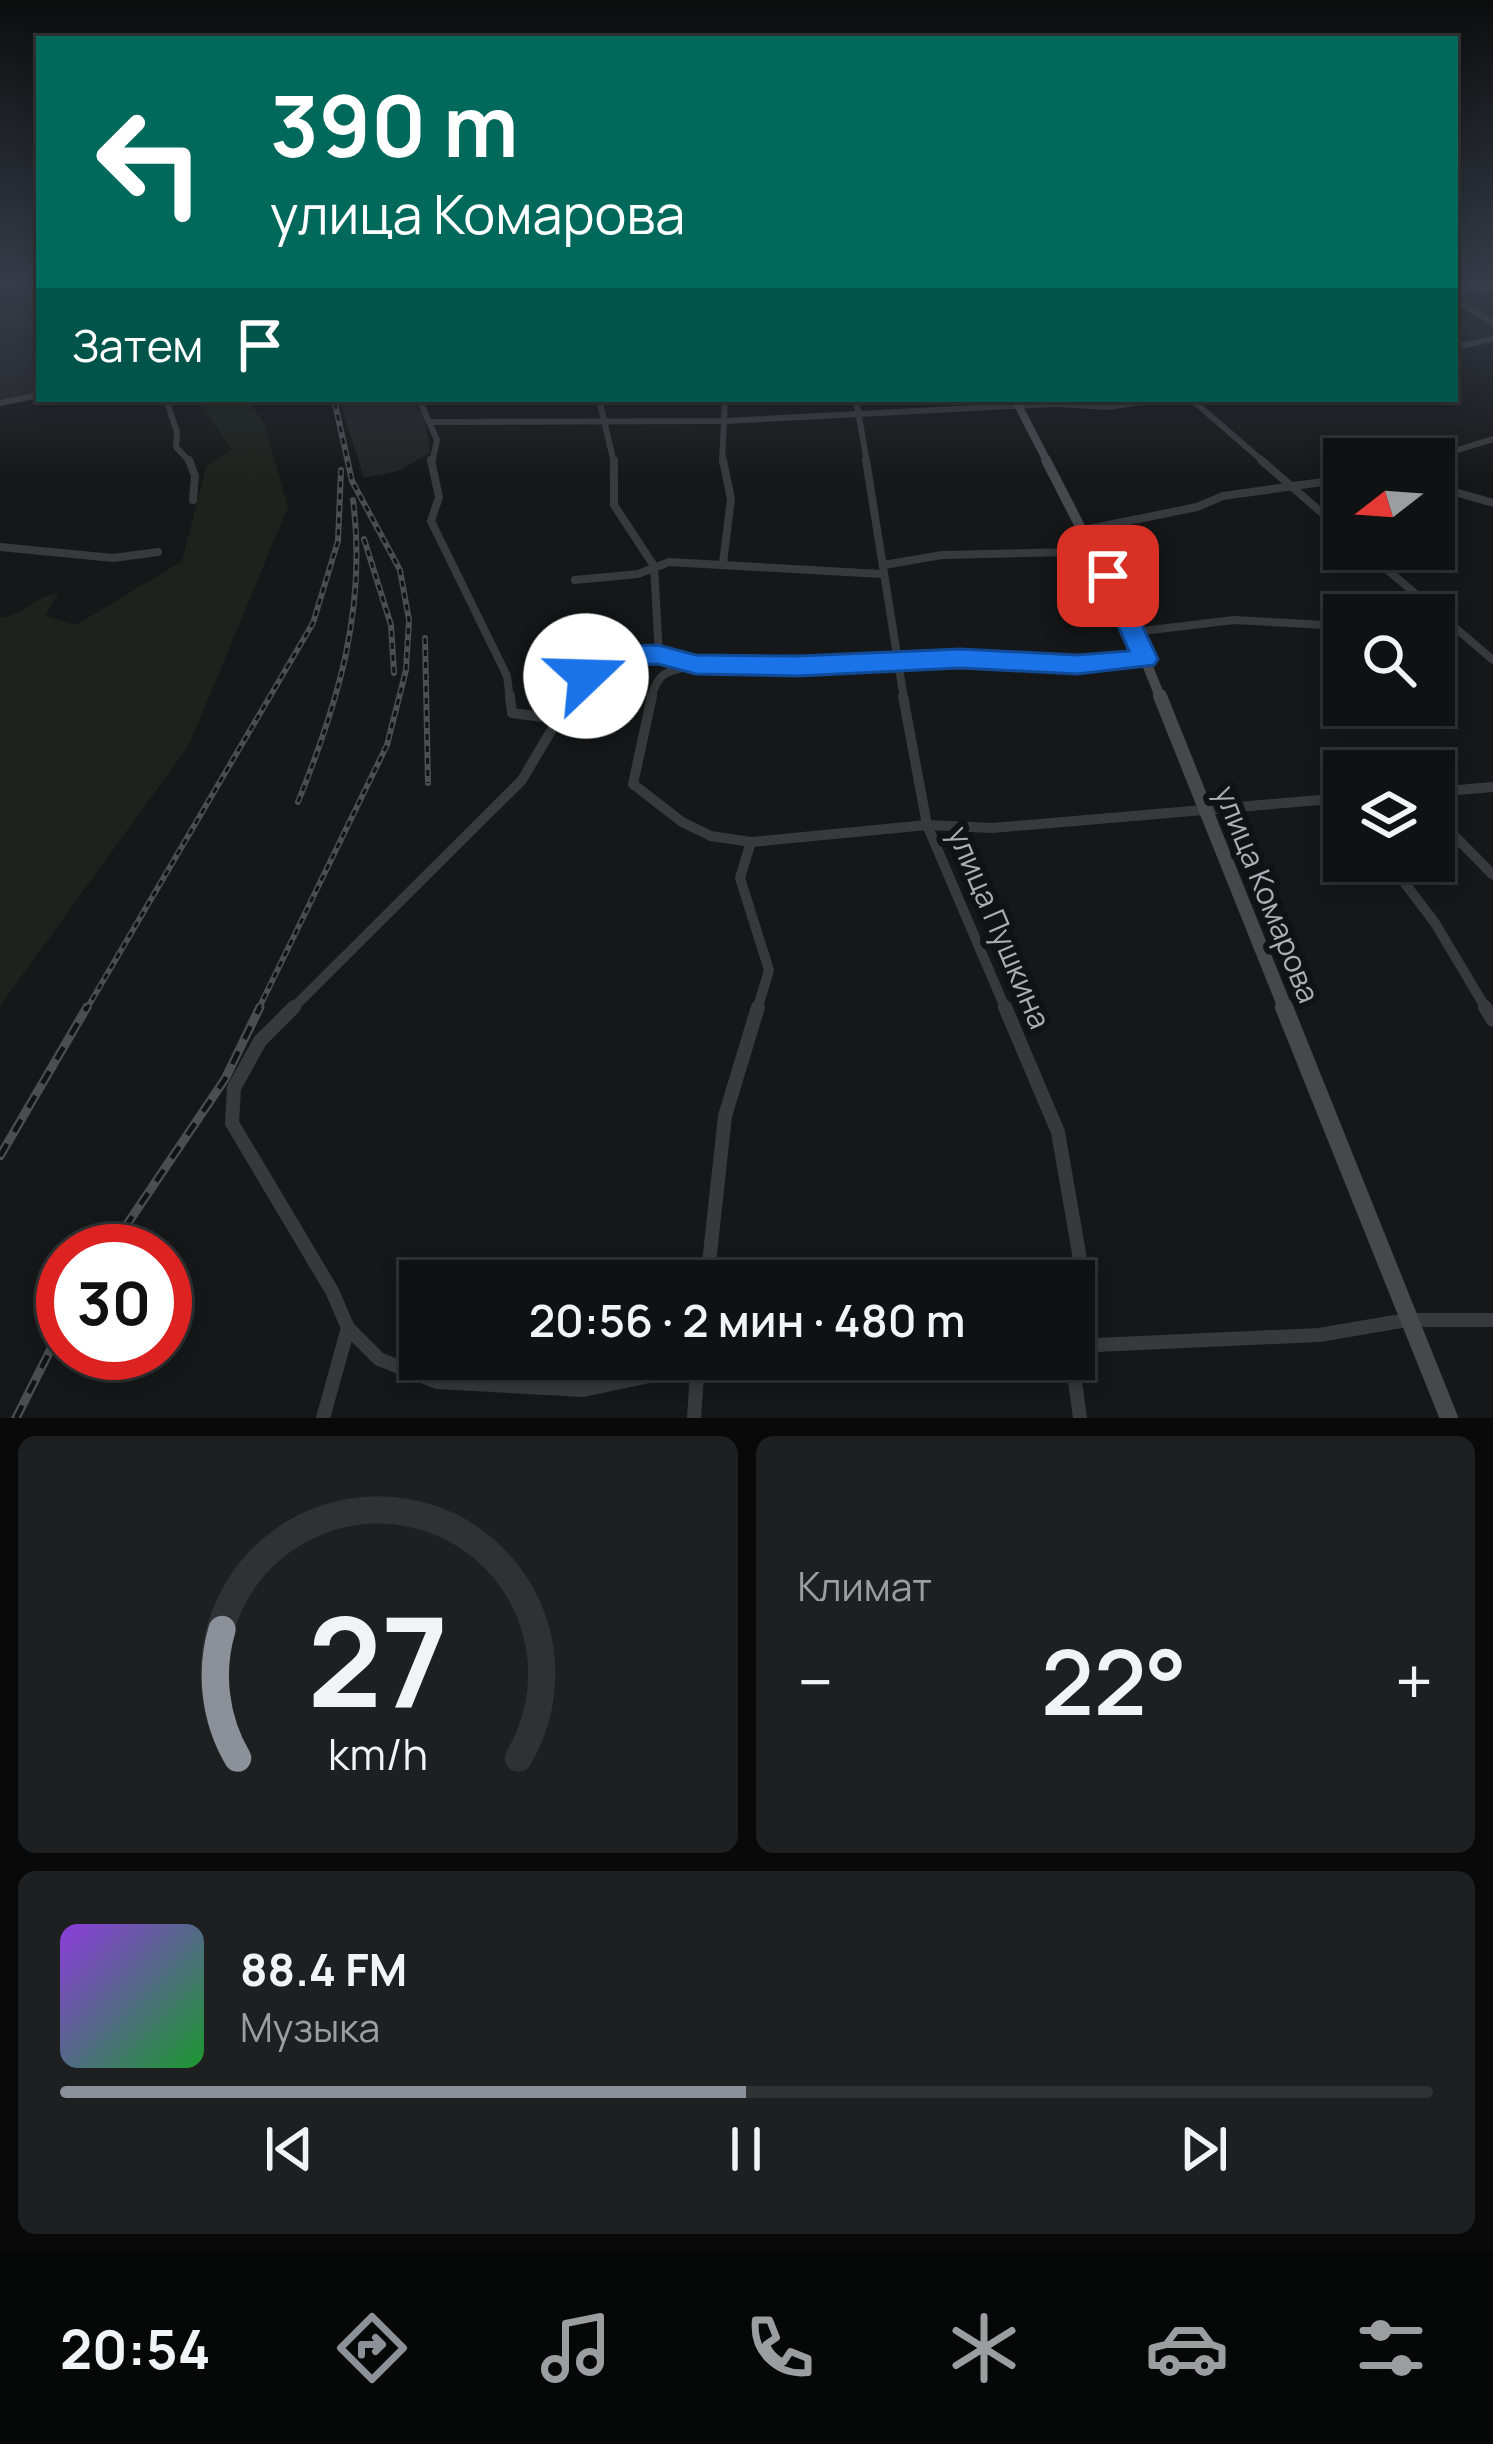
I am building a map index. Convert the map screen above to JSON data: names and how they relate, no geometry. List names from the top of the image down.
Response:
{
  "streets": {
    "street": ["улица Комарова", "улица Пушкина"]
  },
  "north": "left",
  "page": {
    "turn": ["390 m", "улица Комарова"],
    "then": "Затем",
    "limit": "30",
    "trip": "20:56 · 2 мин · 480 m",
    "tile": "Климат",
    "heat": ["−", "22°", "+"],
    "song": ["88.4 FM", "Музыка"],
    "tabs": "20:54",
    "gauge": ["27", "km/h"]
  }
}
